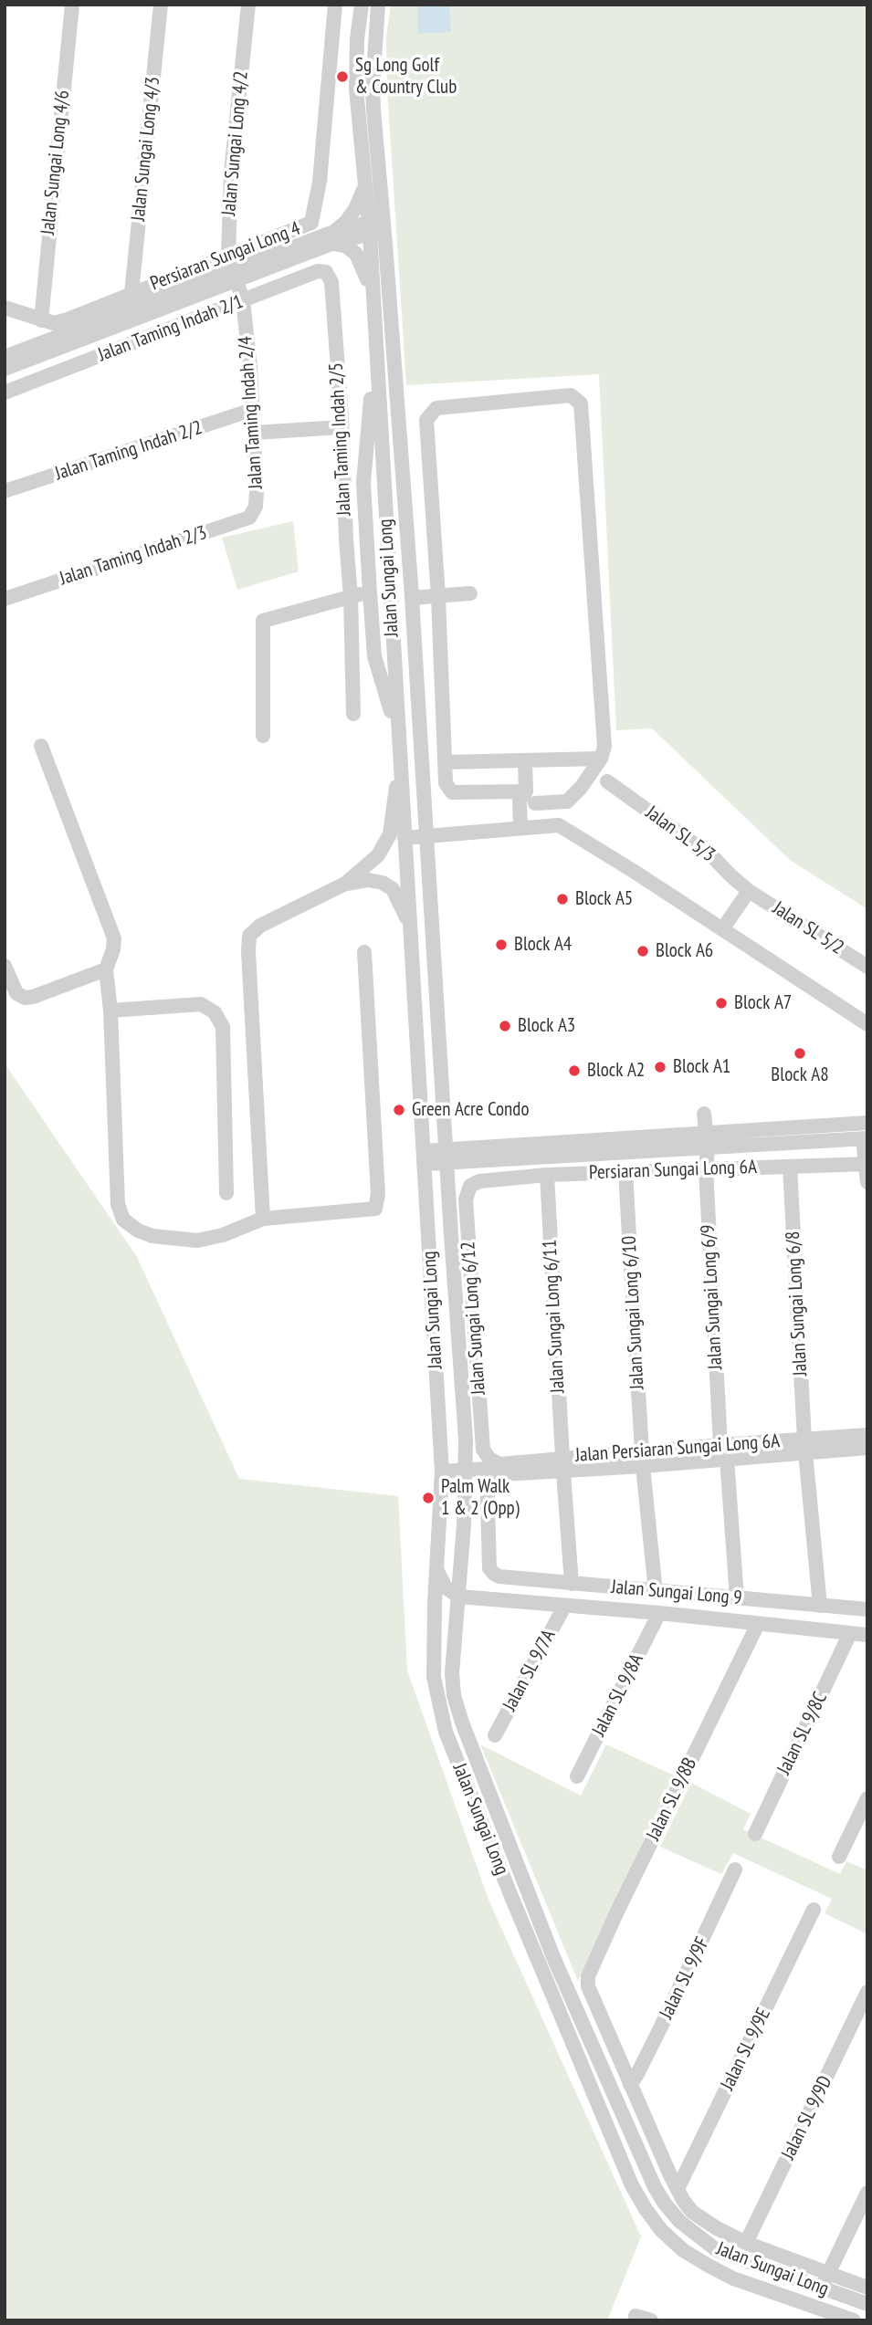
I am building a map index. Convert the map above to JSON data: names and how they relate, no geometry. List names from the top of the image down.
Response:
{
  "streets": {
    "street": [
      "Jalan Sungai Long 4/2",
      "Jalan Sungai Long 4/3",
      "Jalan Sungai Long 4/6",
      "Persiaran Sungai Long 4",
      "Jalan Taming Indah 2/1",
      "Jalan Taming Indah 2/4",
      "Jalan Taming Indah 2/5",
      "Jalan Taming Indah 2/2",
      "Jalan Taming Indah 2/3",
      "Jalan Sungai Long",
      "Jalan SL 5/3",
      "Jalan SL 5/2",
      "Persiaran Sungai Long 6A",
      "Jalan Sungai Long 6/9",
      "Jalan Sungai Long 6/8",
      "Jalan Sungai Long 6/10",
      "Jalan Sungai Long 6/11",
      "Jalan Sungai Long 6/12",
      "Jalan Persiaran Sungai Long 6A",
      "Jalan Sungai Long 9",
      "Jalan SL 9/7A",
      "Jalan SL 9/8A",
      "Jalan SL 9/8C",
      "Jalan SL 9/8B",
      "Jalan SL 9/9F",
      "Jalan SL 9/9E",
      "Jalan SL 9/9D"
    ]
  },
  "crossings": [
    ["Jalan Sungai Long 4/2", "Persiaran Sungai Long 4"],
    ["Jalan Sungai Long 4/2", "Jalan Taming Indah 2/4"],
    ["Jalan Sungai Long 4/3", "Persiaran Sungai Long 4"],
    ["Jalan Sungai Long 4/6", "Persiaran Sungai Long 4"],
    ["Persiaran Sungai Long 4", "Jalan Taming Indah 2/4"],
    ["Jalan Taming Indah 2/1", "Jalan Taming Indah 2/4"],
    ["Jalan Taming Indah 2/1", "Jalan Taming Indah 2/5"],
    ["Jalan Taming Indah 2/4", "Jalan Taming Indah 2/2"],
    ["Jalan Taming Indah 2/4", "Jalan Taming Indah 2/3"],
    ["Jalan SL 5/3", "Jalan SL 5/2"],
    ["Persiaran Sungai Long 6A", "Jalan Sungai Long 6/9"],
    ["Persiaran Sungai Long 6A", "Jalan Sungai Long 6/8"],
    ["Persiaran Sungai Long 6A", "Jalan Sungai Long 6/10"],
    ["Persiaran Sungai Long 6A", "Jalan Sungai Long 6/11"],
    ["Persiaran Sungai Long 6A", "Jalan Sungai Long 6/12"],
    ["Jalan Sungai Long 6/9", "Jalan Persiaran Sungai Long 6A"],
    ["Jalan Sungai Long 6/8", "Jalan Persiaran Sungai Long 6A"],
    ["Jalan Sungai Long 6/8", "Jalan Sungai Long 9"],
    ["Jalan Sungai Long 6/10", "Jalan Persiaran Sungai Long 6A"],
    ["Jalan Sungai Long 6/10", "Jalan Sungai Long 9"],
    ["Jalan Sungai Long 6/11", "Jalan Persiaran Sungai Long 6A"],
    ["Jalan Sungai Long 6/11", "Jalan Sungai Long 9"],
    ["Jalan Sungai Long 6/12", "Jalan Persiaran Sungai Long 6A"],
    ["Jalan SL 9/8B", "Jalan SL 9/9F"]
  ],
  "places": [
    "Sg Long Golf & Country Club",
    "Block A5",
    "Block A4",
    "Block A6",
    "Block A7",
    "Block A3",
    "Block A8",
    "Block A1",
    "Block A2",
    "Green Acre Condo",
    "Palm Walk 1 & 2 (Opp)"
  ]
}
